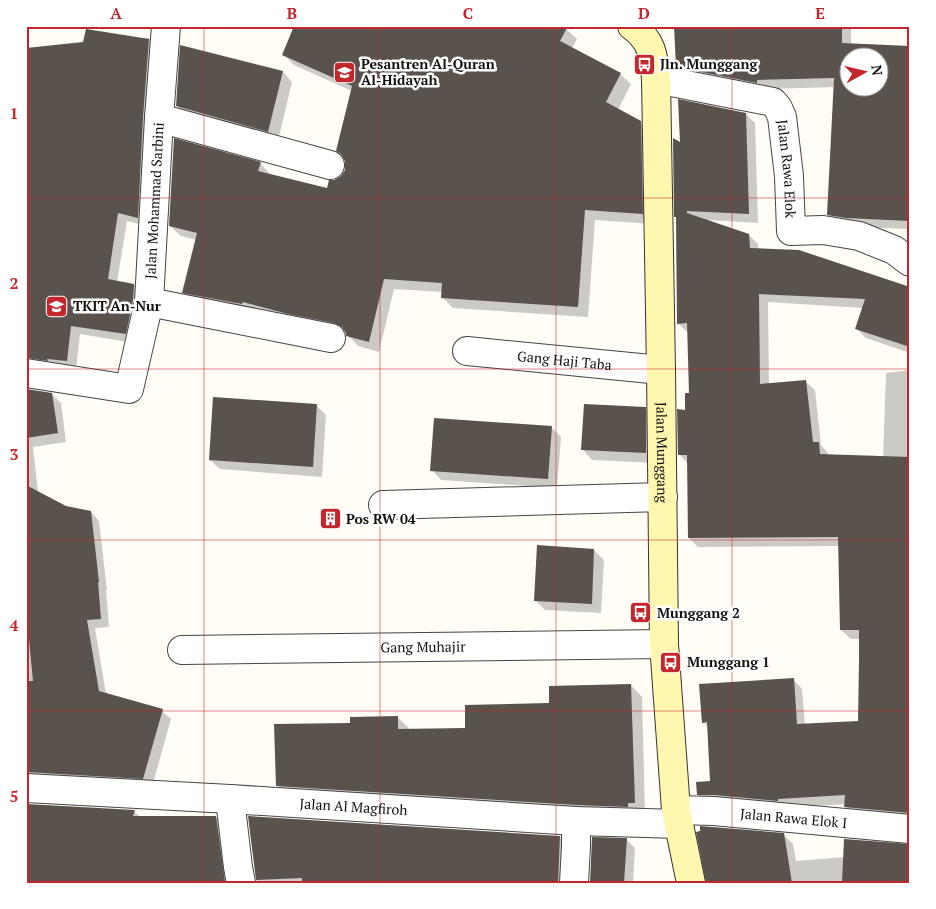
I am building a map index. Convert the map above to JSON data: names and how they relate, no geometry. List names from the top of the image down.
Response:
{
  "streets": {
    "street": [
      "Jalan Rawa Elok",
      "Jalan Mohammad Sarbini",
      "Gang Haji Taba",
      "Jalan Munggang",
      "Gang Muhajir",
      "Jalan Al Magfiroh",
      "Jalan Rawa Elok I"
    ]
  },
  "crossings": [
    ["Jalan Rawa Elok", "Jalan Munggang"],
    ["Gang Haji Taba", "Jalan Munggang"],
    ["Jalan Munggang", "Gang Muhajir"],
    ["Jalan Munggang", "Jalan Al Magfiroh"],
    ["Jalan Munggang", "Jalan Rawa Elok I"],
    ["Jalan Al Magfiroh", "Jalan Rawa Elok I"]
  ],
  "places": {
    "bus stop": ["Jln. Munggang", "Munggang 2", "Munggang 1"],
    "school or university": ["Pesantren Al-Quran Al-Hidayah", "TKIT An-Nur"],
    "building": ["Pos RW 04"]
  },
  "north": "right",
  "grid": {
    "columns": [
      "A",
      "B",
      "C",
      "D",
      "E"
    ],
    "rows": [
      "1",
      "2",
      "3",
      "4",
      "5"
    ]
  }
}
